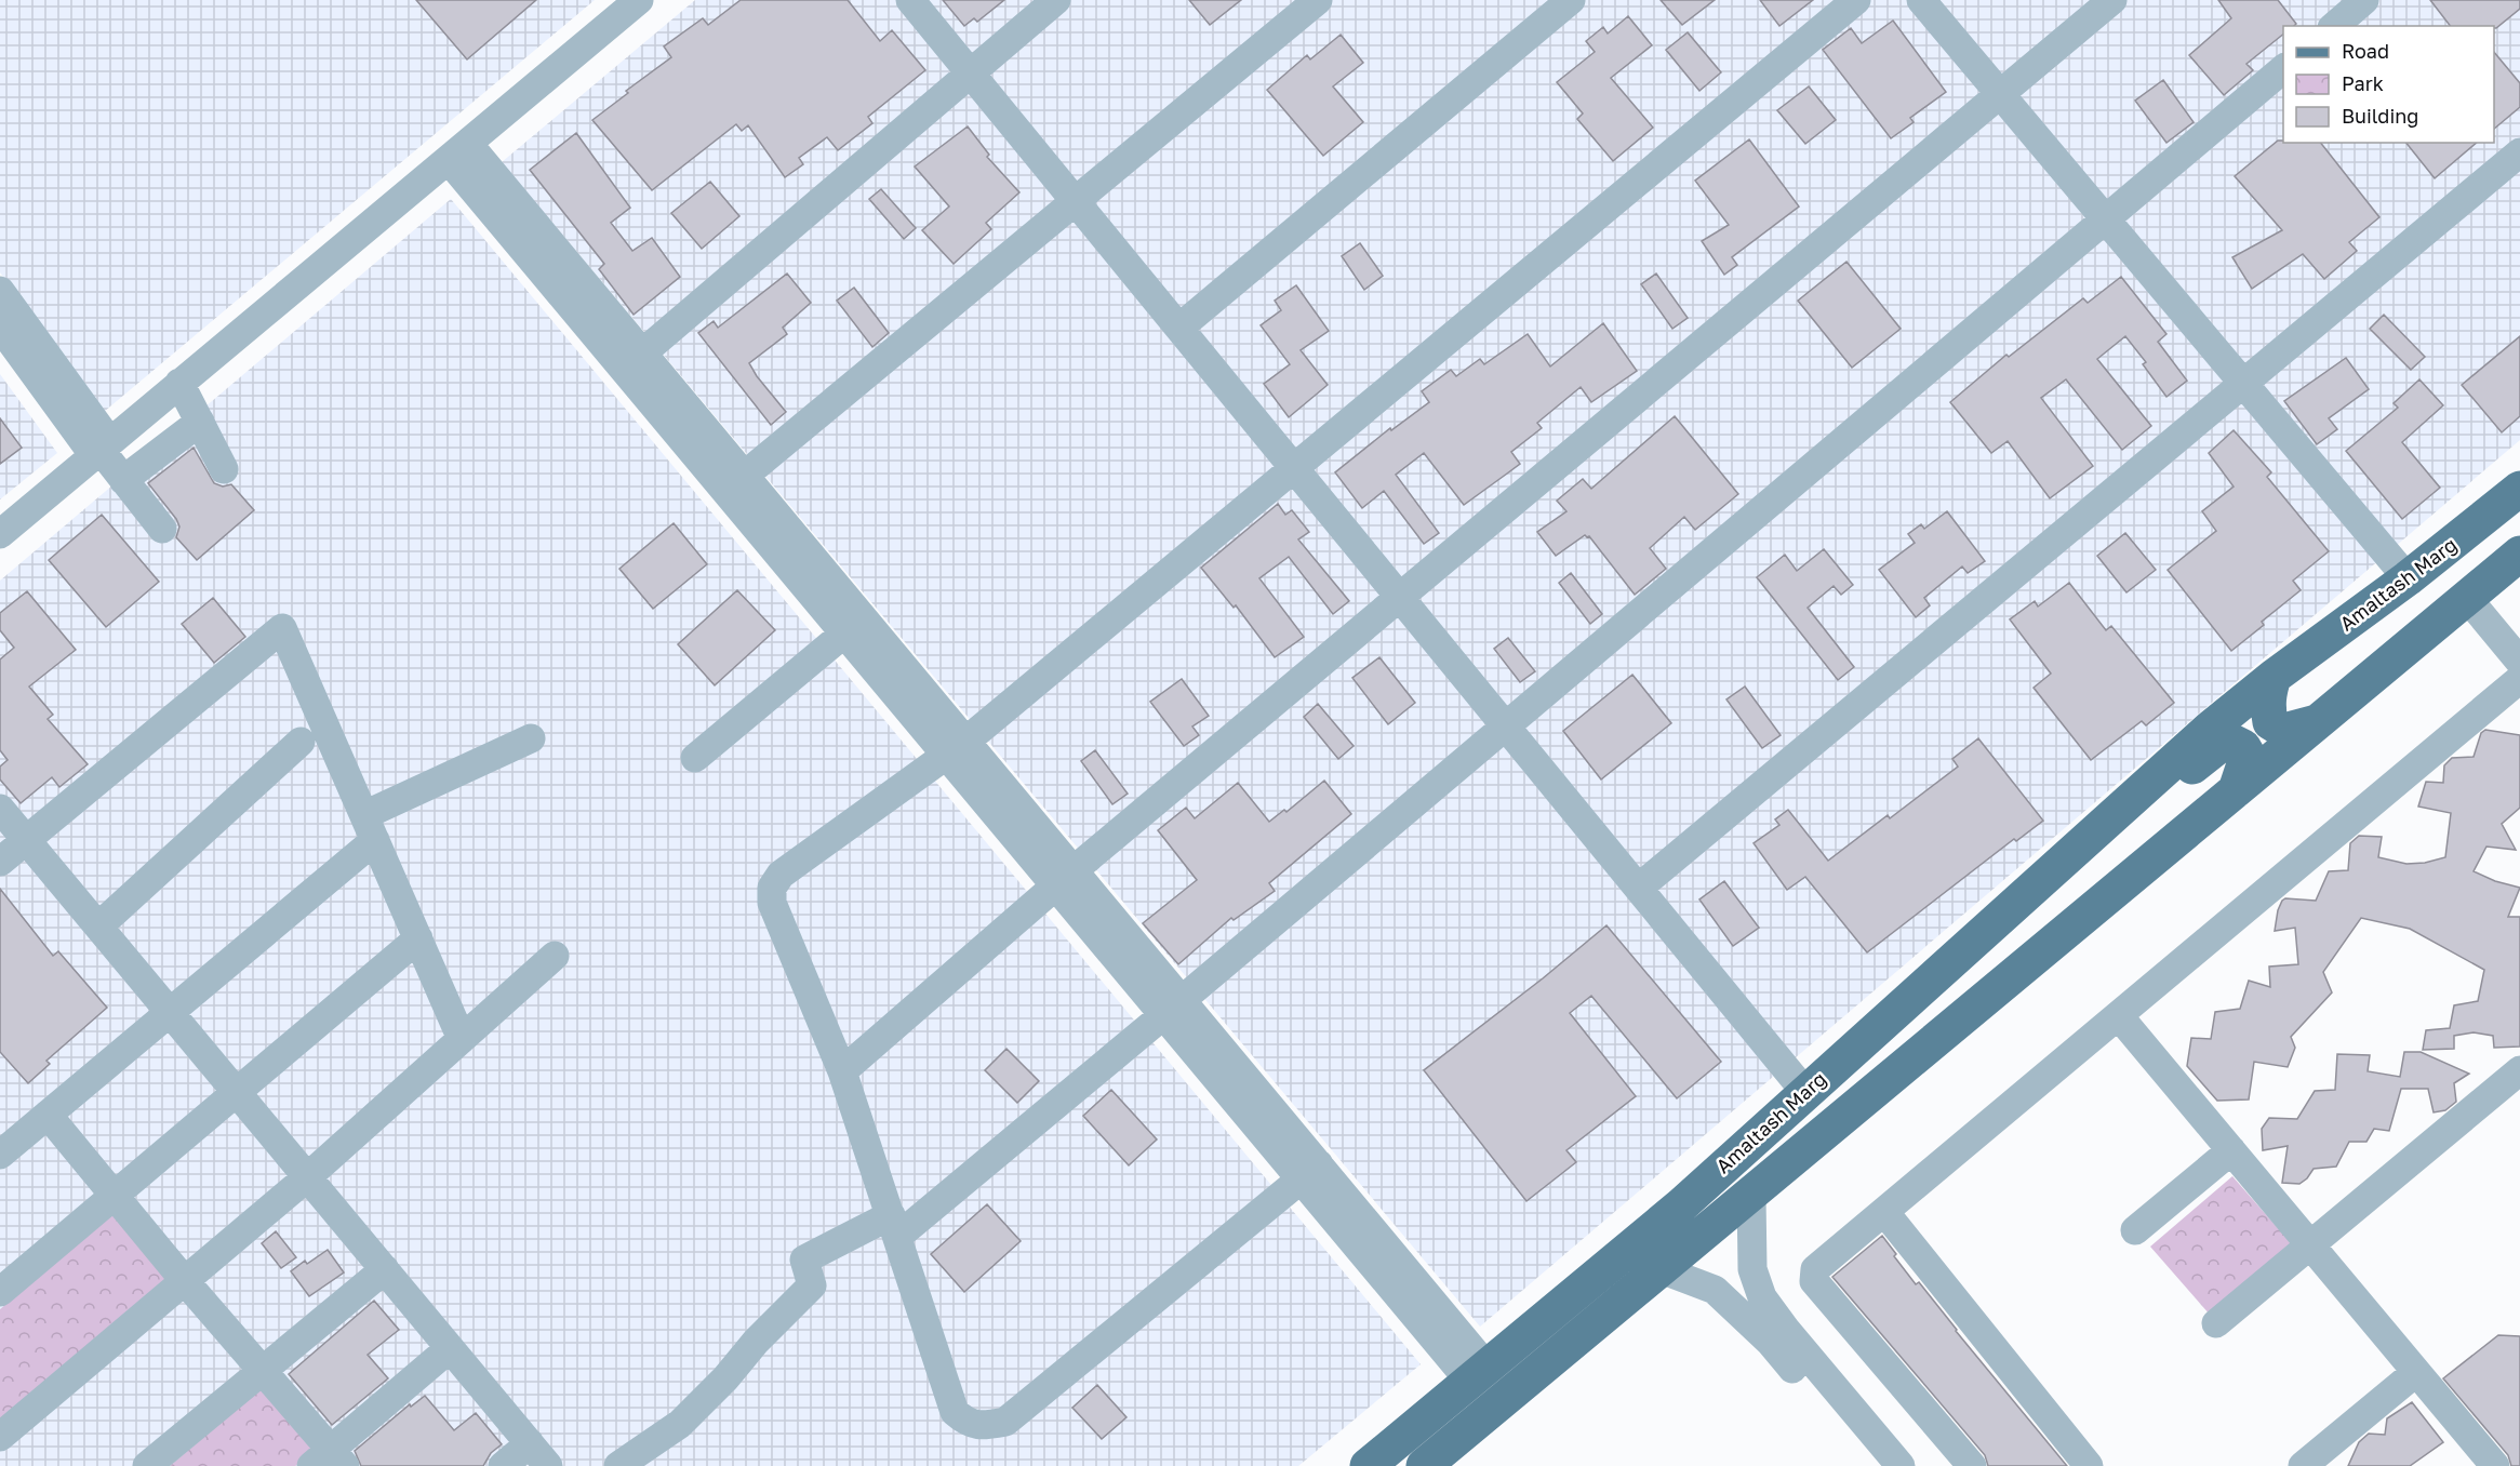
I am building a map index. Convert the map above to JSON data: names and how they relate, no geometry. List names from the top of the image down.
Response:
{
  "streets": {
    "main road": ["Amaltash Marg"]
  },
  "legend": ["Road", "Park", "Building"]
}
